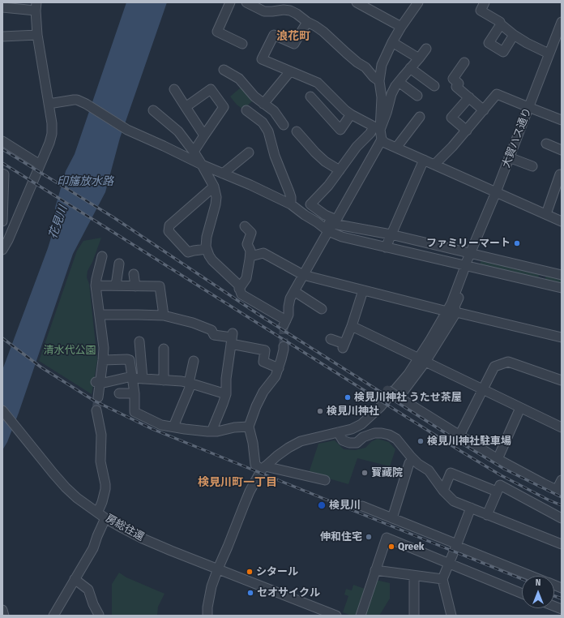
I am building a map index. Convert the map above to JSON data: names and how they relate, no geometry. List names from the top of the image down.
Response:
{
  "streets": {
    "street": ["大賀ハス通り", "房総往還"]
  },
  "districts": ["浪花町", "検見川町一丁目"],
  "water": ["印旛放水路", "花見川"],
  "parks": ["清水代公園"],
  "places": [
    "ファミリーマート",
    "検見川神社 うたせ茶屋",
    "検見川神社",
    "検見川神社駐車場",
    "寳藏院",
    "検見川",
    "伸和住宅",
    "Qreek",
    "シタール",
    "セオサイクル"
  ],
  "north": "top"
}
